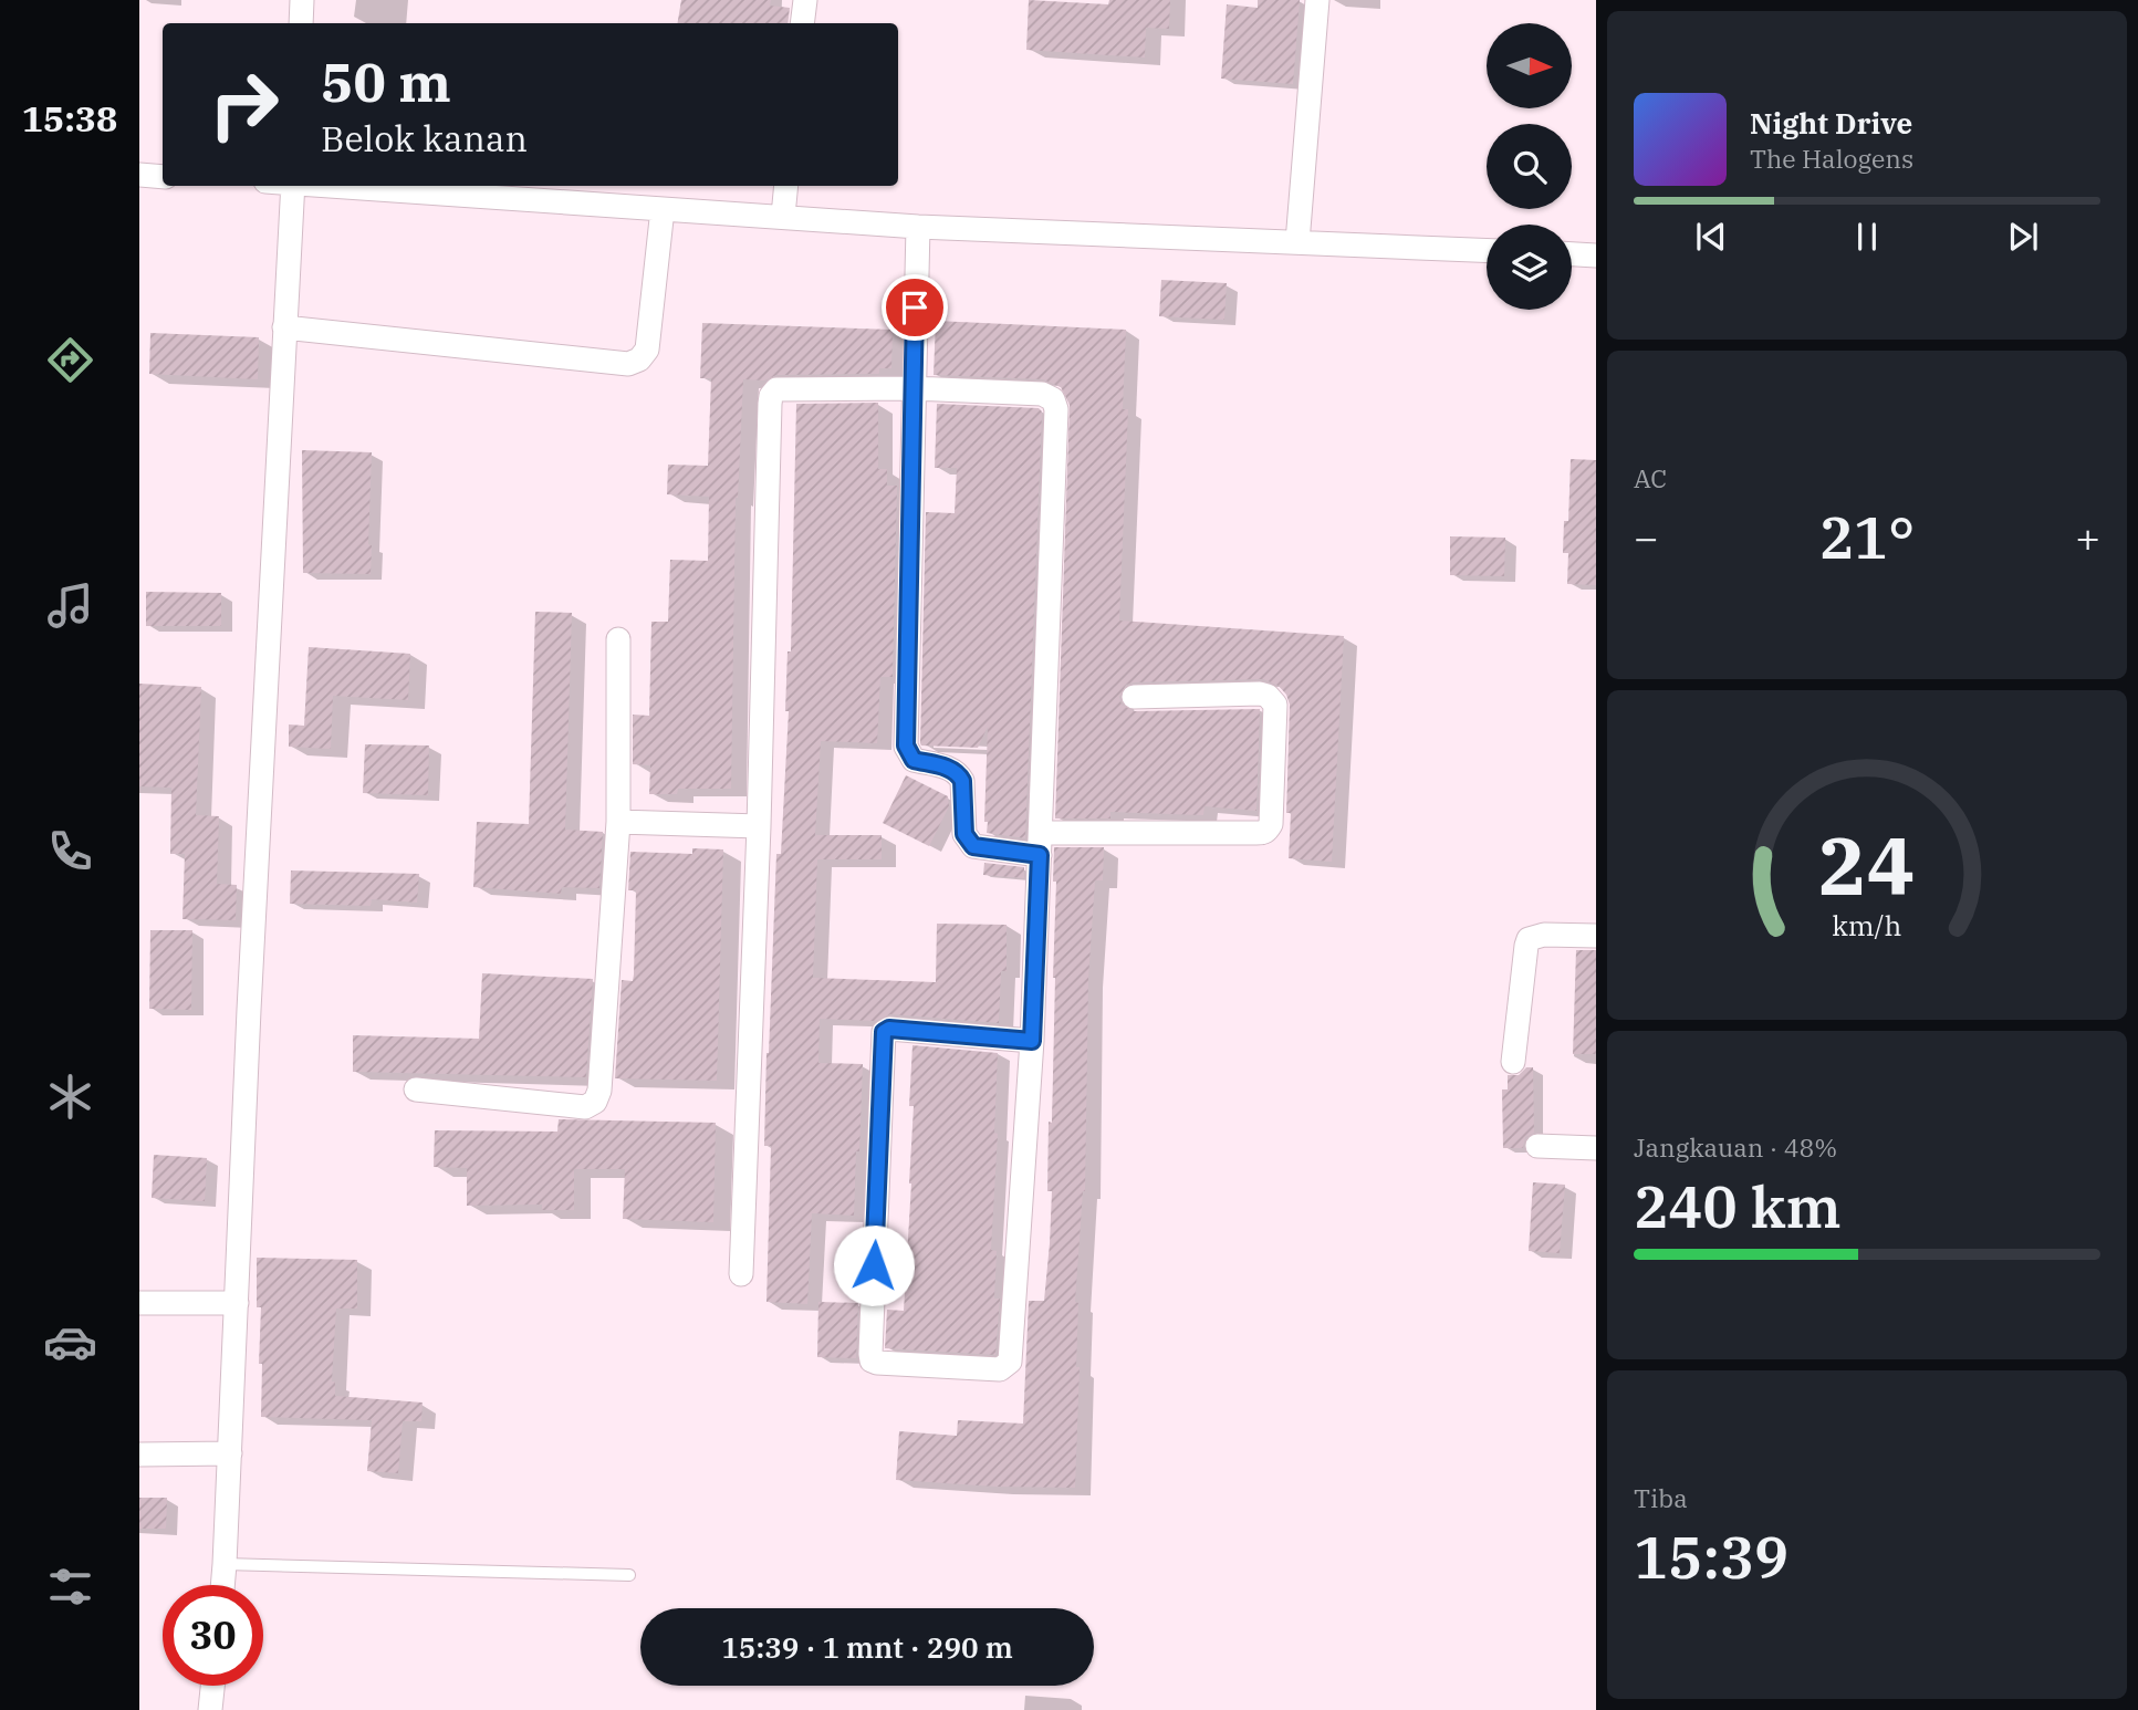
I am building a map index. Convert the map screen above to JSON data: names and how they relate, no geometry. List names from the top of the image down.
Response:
{
  "north": "right",
  "page": {
    "tabs": "15:38",
    "turn": ["50 m", "Belok kanan"],
    "song": ["Night Drive", "The Halogens"],
    "tile": [
      "AC",
      ["Jangkauan · 48%", "240 km"],
      ["Tiba", "15:39"]
    ],
    "heat": ["−", "21°", "+"],
    "limit": "30",
    "trip": "15:39 · 1 mnt · 290 m",
    "gauge": ["24", "km/h"]
  }
}
